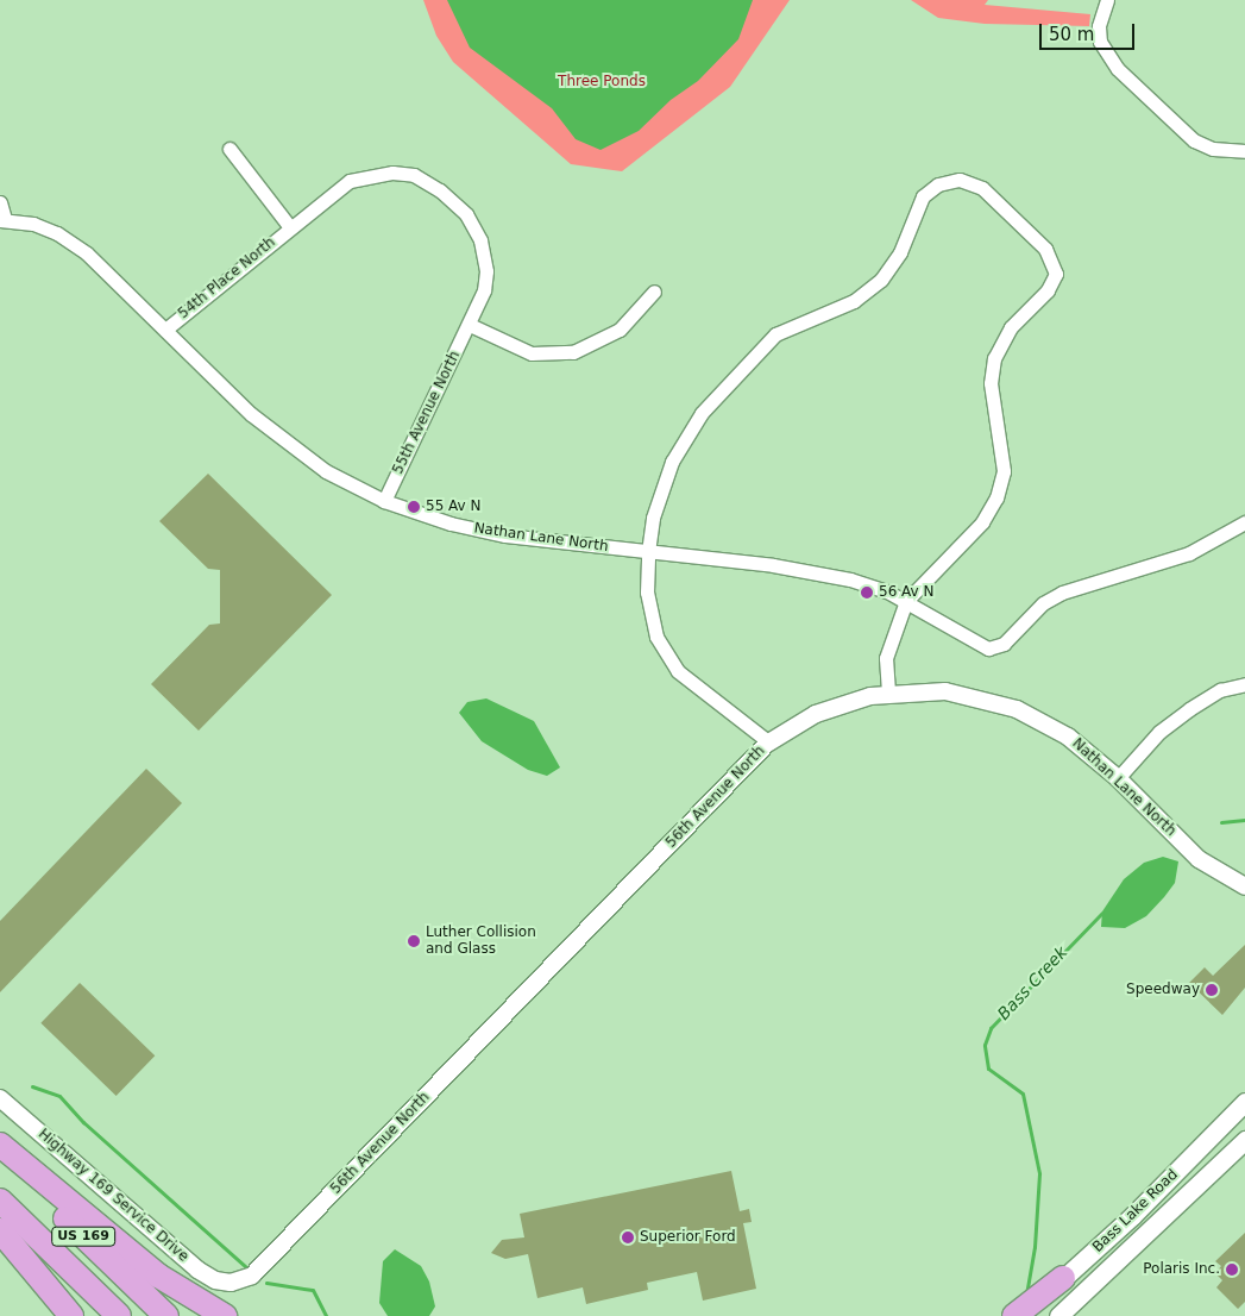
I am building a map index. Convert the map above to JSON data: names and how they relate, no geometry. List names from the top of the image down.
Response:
{
  "streets": {
    "highway": ["US 169"],
    "main road": ["Bass Lake Road"],
    "street": [
      "54th Place North",
      "55th Avenue North",
      "Nathan Lane North",
      "56th Avenue North",
      "Highway 169 Service Drive"
    ]
  },
  "crossings": [
    ["54th Place North", "55th Avenue North"],
    ["54th Place North", "Nathan Lane North"],
    ["55th Avenue North", "Nathan Lane North"],
    ["Nathan Lane North", "56th Avenue North"],
    ["56th Avenue North", "Highway 169 Service Drive"]
  ],
  "water": ["Bass Creek"],
  "parks": ["Three Ponds"],
  "places": [
    "55 Av N",
    "56 Av N",
    "Luther Collision and Glass",
    "Speedway",
    "Superior Ford",
    "Polaris Inc."
  ],
  "scale_bar": "50 m"
}
